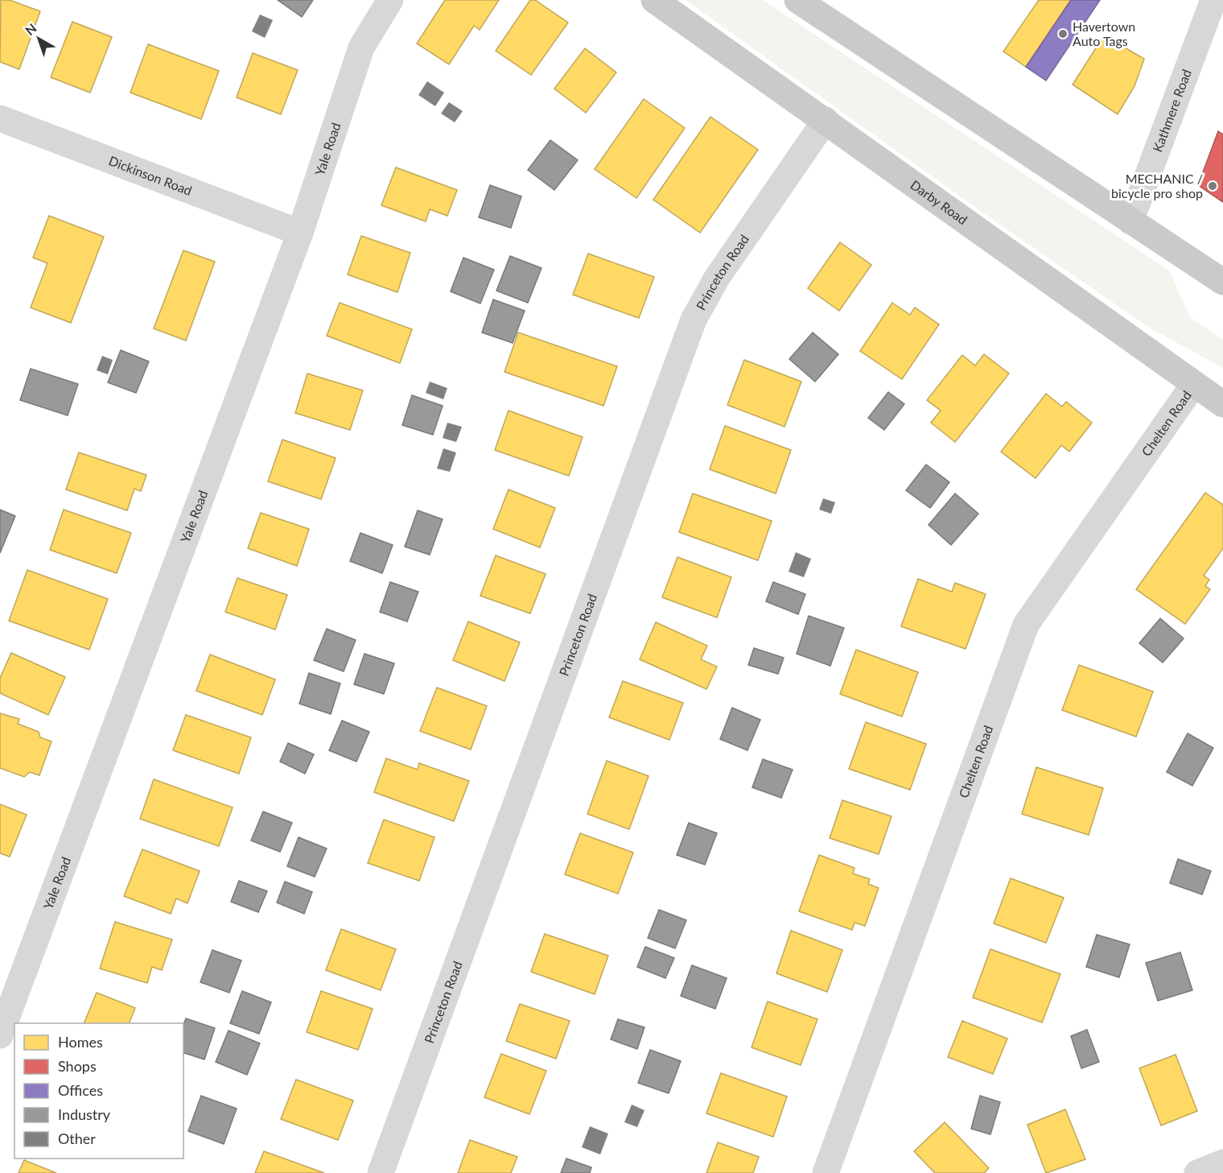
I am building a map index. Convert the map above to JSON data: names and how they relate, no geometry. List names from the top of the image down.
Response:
{
  "streets": {
    "main road": ["Darby Road"],
    "street": [
      "Kathmere Road",
      "Yale Road",
      "Dickinson Road",
      "Princeton Road",
      "Chelten Road"
    ]
  },
  "crossings": [
    ["Yale Road", "Dickinson Road"],
    ["Darby Road", "Princeton Road"],
    ["Darby Road", "Chelten Road"]
  ],
  "places": ["Havertown Auto Tags", "MECHANIC / bicycle pro shop"],
  "legend": [
    "Homes",
    "Shops",
    "Offices",
    "Industry",
    "Other"
  ],
  "north": "top left"
}
